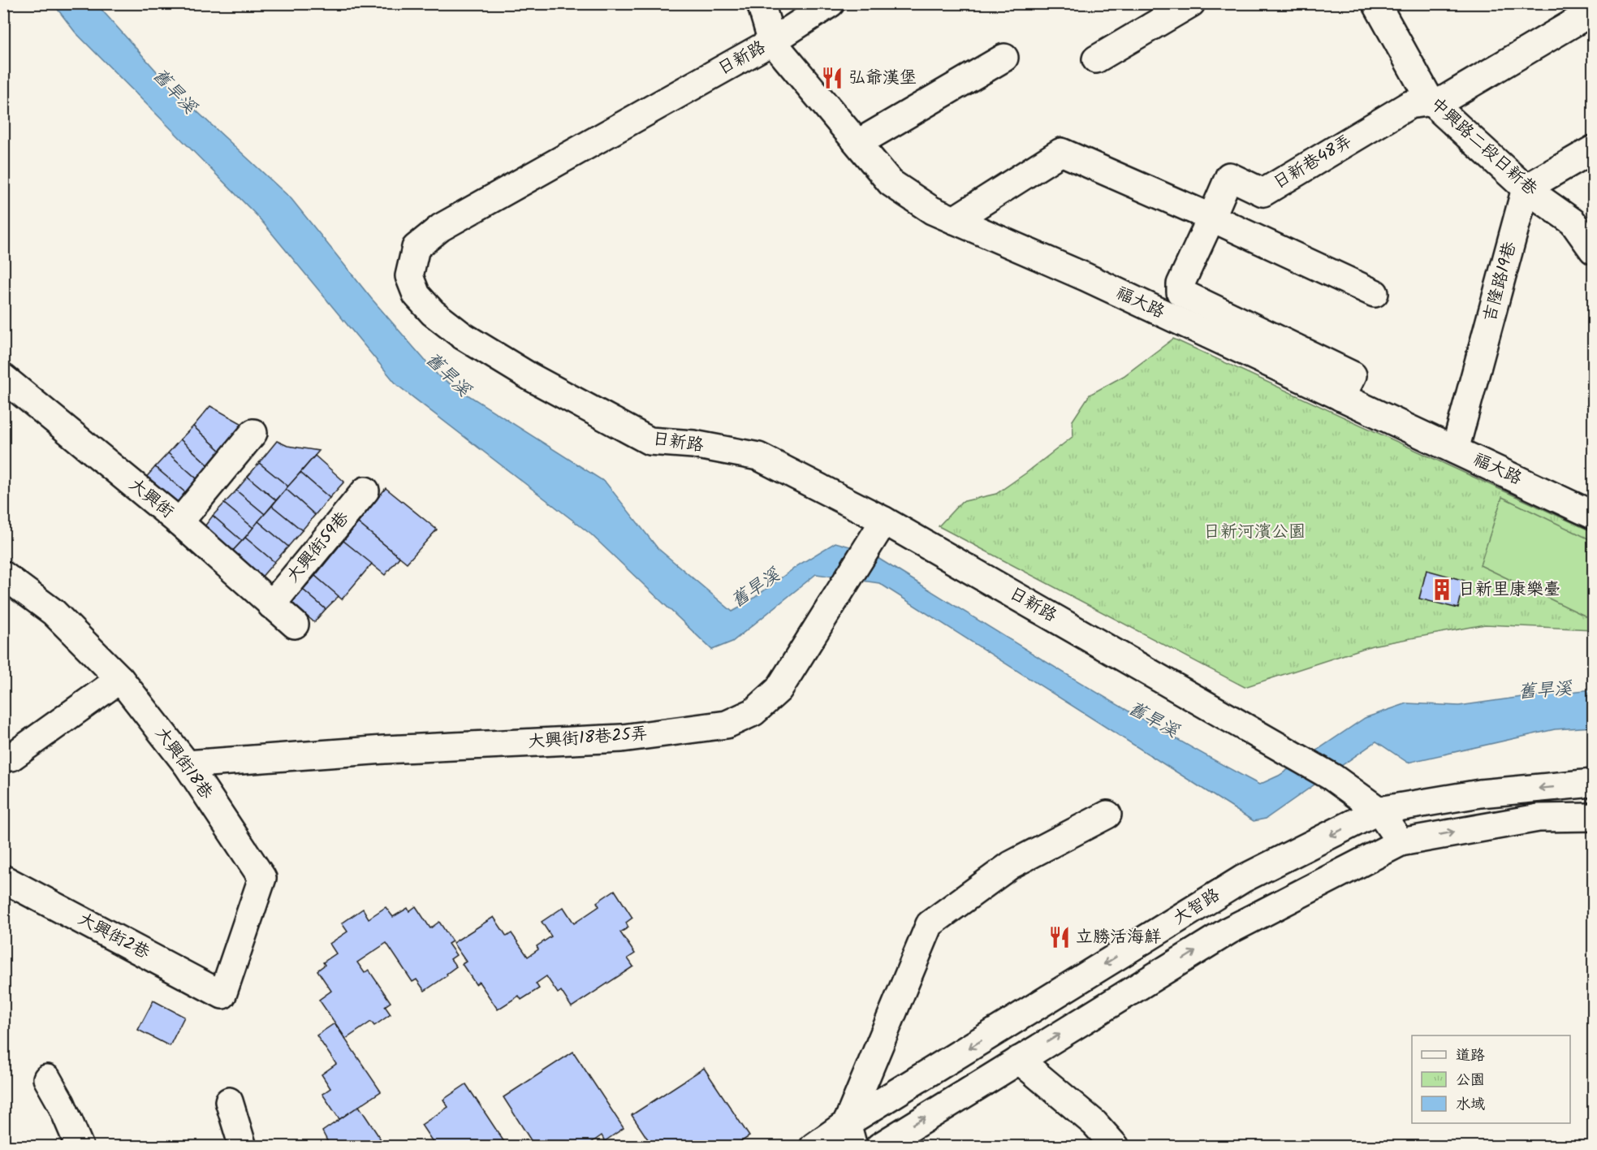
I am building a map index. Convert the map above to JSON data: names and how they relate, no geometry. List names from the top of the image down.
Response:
{
  "streets": {
    "street": [
      "日新路",
      "中興路二段日新巷",
      "日新巷48弄",
      "吉隆路19巷",
      "福大路",
      "大興街",
      "大興街59巷",
      "大興街18巷25弄",
      "大興街18巷",
      "大智路",
      "大興街2巷"
    ]
  },
  "crossings": [
    ["日新路", "福大路"],
    ["日新路", "大興街18巷25弄"],
    ["日新路", "大智路"],
    ["中興路二段日新巷", "日新巷48弄"],
    ["中興路二段日新巷", "吉隆路19巷"],
    ["日新巷48弄", "福大路"],
    ["吉隆路19巷", "福大路"],
    ["大興街", "大興街59巷"],
    ["大興街18巷25弄", "大興街18巷"],
    ["大興街18巷", "大興街2巷"]
  ],
  "water": ["舊旱溪"],
  "parks": ["日新河濱公園"],
  "places": {
    "restaurant": ["弘爺漢堡", "立勝活海鮮"],
    "building": ["日新里康樂臺"]
  },
  "legend": ["道路", "公園", "水域"]
}
